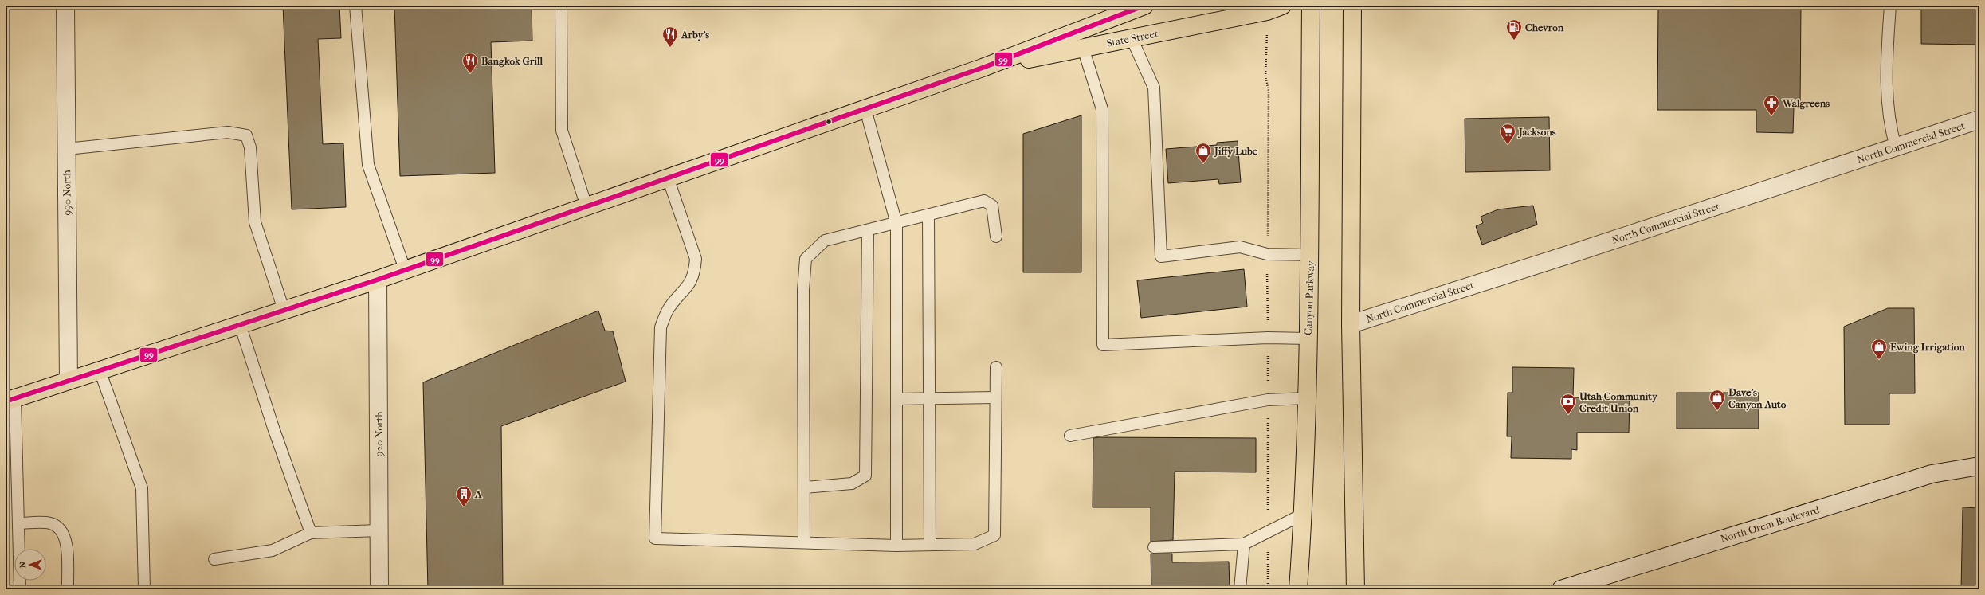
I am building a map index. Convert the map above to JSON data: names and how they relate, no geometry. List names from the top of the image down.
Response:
{
  "streets": {
    "main road": ["State Street", "Canyon Parkway"],
    "street": [
      "North Commercial Street",
      "990 North",
      "920 North",
      "North Orem Boulevard"
    ]
  },
  "crossings": [
    ["State Street", "990 North"],
    ["State Street", "920 North"]
  ],
  "places": {
    "fuel station": ["Chevron"],
    "restaurant": ["Arby's", "Bangkok Grill"],
    "pharmacy": ["Walgreens"],
    "supermarket": ["Jacksons"],
    "shop": ["Jiffy Lube", "Ewing Irrigation", "Dave's Canyon Auto"],
    "bank": ["Utah Community Credit Union"],
    "building": ["A"]
  },
  "lines": ["transit line 99"],
  "north": "left"
}
